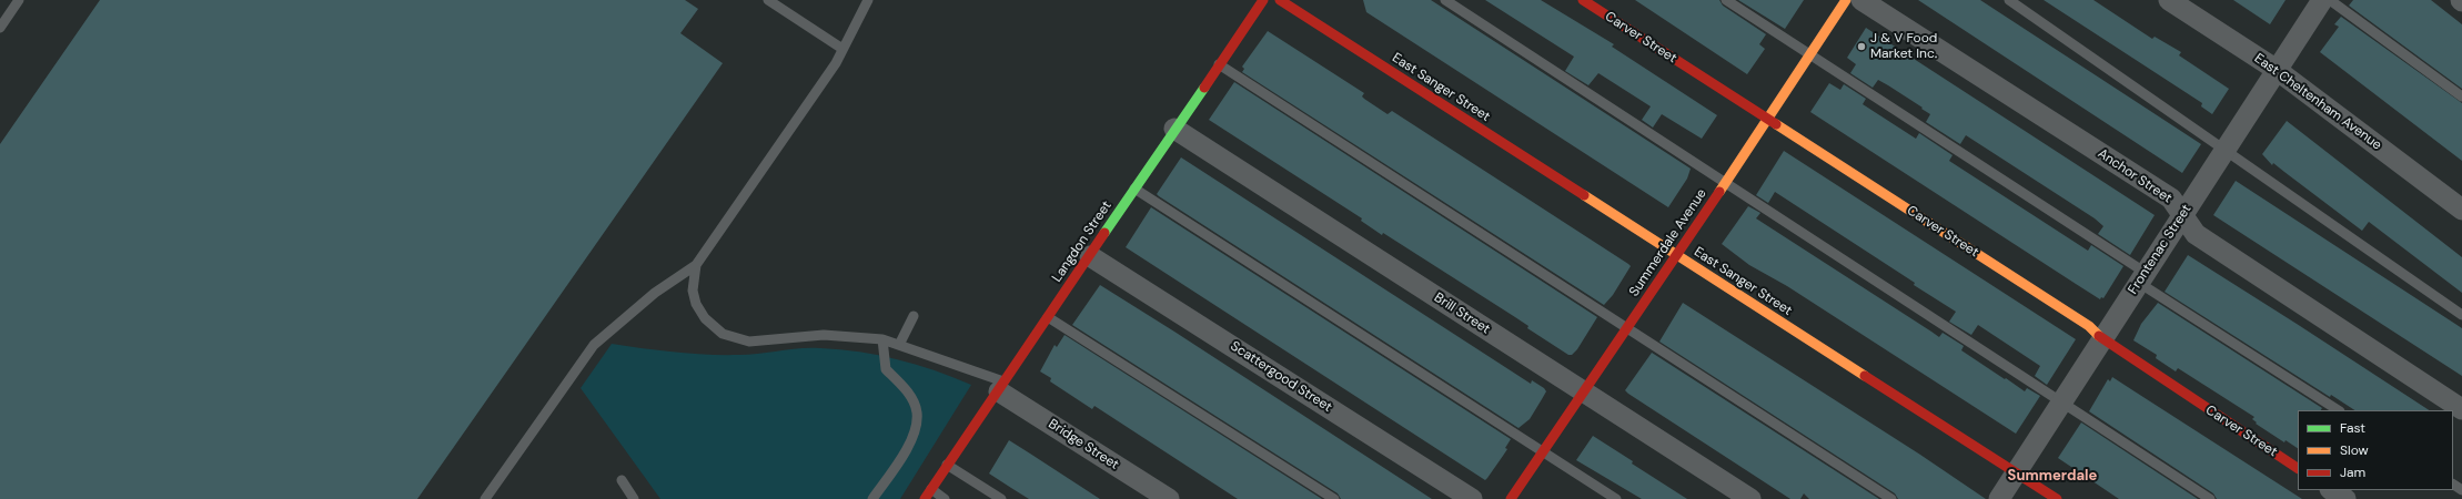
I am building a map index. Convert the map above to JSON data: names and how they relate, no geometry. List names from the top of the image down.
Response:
{
  "streets": {
    "street": [
      "Carver Street",
      "East Sanger Street",
      "East Cheltenham Avenue",
      "Anchor Street",
      "Langdon Street",
      "Summerdale Avenue",
      "Frontenac Street",
      "Brill Street",
      "Scattergood Street",
      "Bridge Street"
    ]
  },
  "crossings": [
    ["Carver Street", "Summerdale Avenue"],
    ["Carver Street", "Frontenac Street"],
    ["East Sanger Street", "Summerdale Avenue"],
    ["East Sanger Street", "Frontenac Street"],
    ["East Cheltenham Avenue", "Frontenac Street"],
    ["Anchor Street", "Frontenac Street"],
    ["Langdon Street", "Brill Street"],
    ["Langdon Street", "Scattergood Street"],
    ["Langdon Street", "Bridge Street"],
    ["Summerdale Avenue", "Brill Street"]
  ],
  "districts": ["Summerdale"],
  "places": ["J & V Food Market Inc."],
  "legend": ["Fast", "Slow", "Jam"]
}
